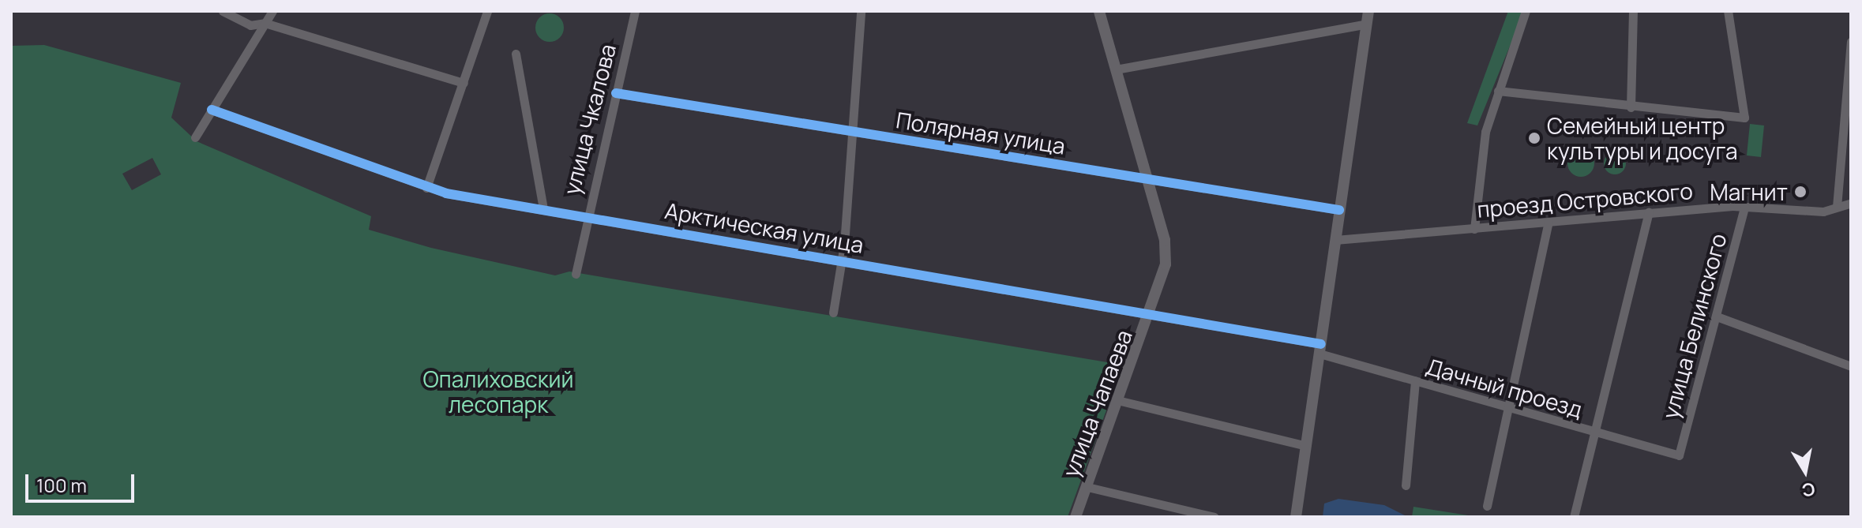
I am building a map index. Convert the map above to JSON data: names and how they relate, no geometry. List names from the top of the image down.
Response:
{
  "streets": {
    "street": [
      "улица Чкалова",
      "Полярная улица",
      "проезд Островского",
      "Арктическая улица",
      "улица Белинского",
      "Дачный проезд",
      "улица Чапаева"
    ]
  },
  "crossings": [
    ["улица Чкалова", "Полярная улица"],
    ["улица Чкалова", "Арктическая улица"],
    ["Полярная улица", "улица Чапаева"],
    ["проезд Островского", "улица Белинского"],
    ["Арктическая улица", "Дачный проезд"],
    ["Арктическая улица", "улица Чапаева"],
    ["улица Белинского", "Дачный проезд"]
  ],
  "parks": ["Опалиховский лесопарк"],
  "places": ["Семейный центр культуры и досуга", "Магнит"],
  "scale_bar": "100 m",
  "north": "bottom"
}
